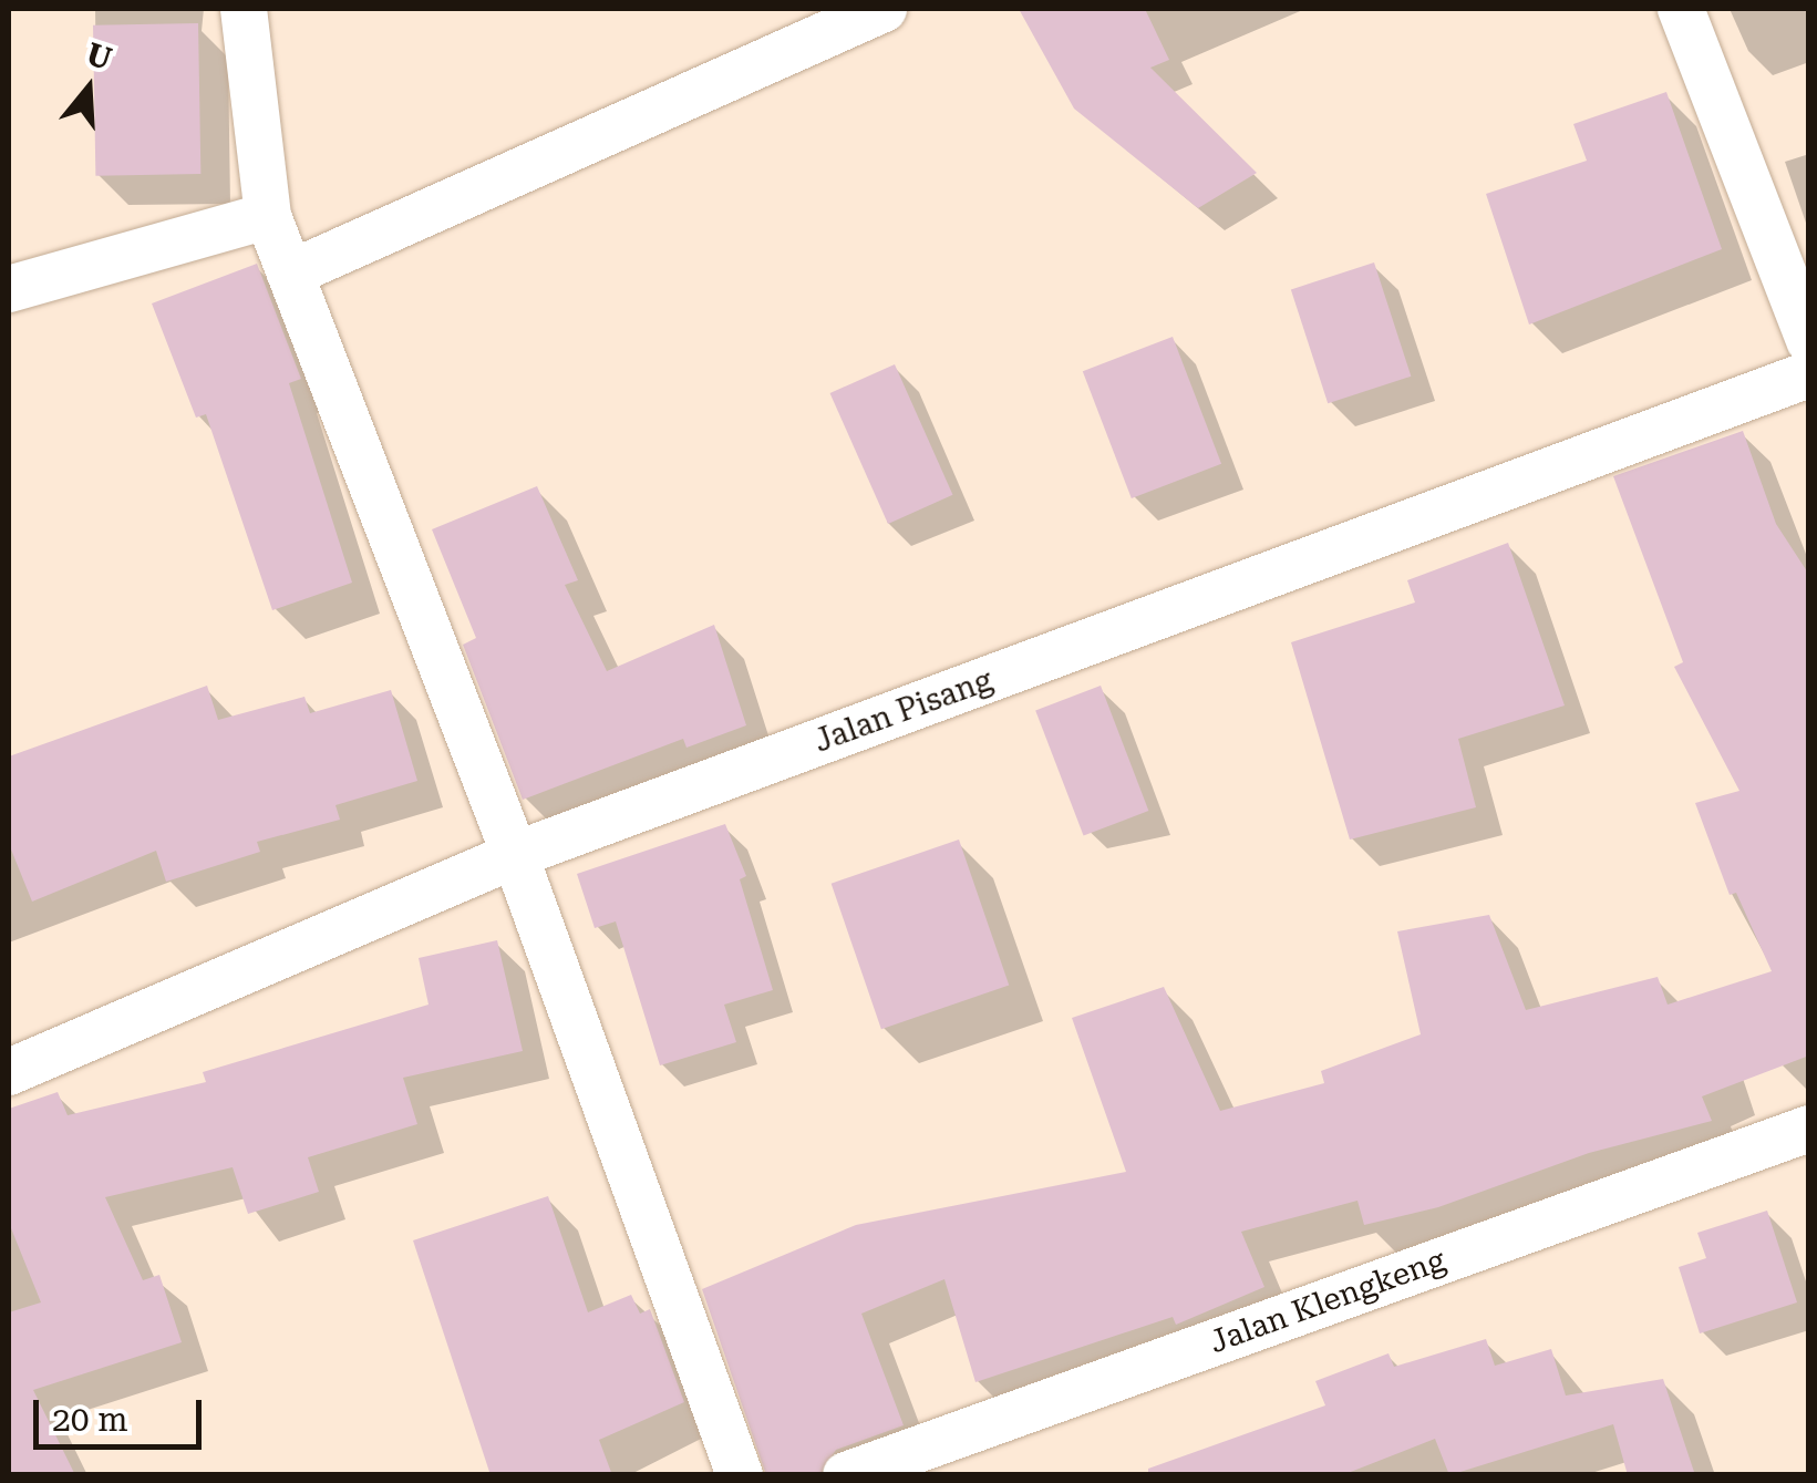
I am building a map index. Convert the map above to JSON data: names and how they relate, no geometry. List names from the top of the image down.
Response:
{
  "streets": {
    "street": ["Jalan Pisang", "Jalan Klengkeng"]
  },
  "scale_bar": "20 m",
  "north": "top"
}
